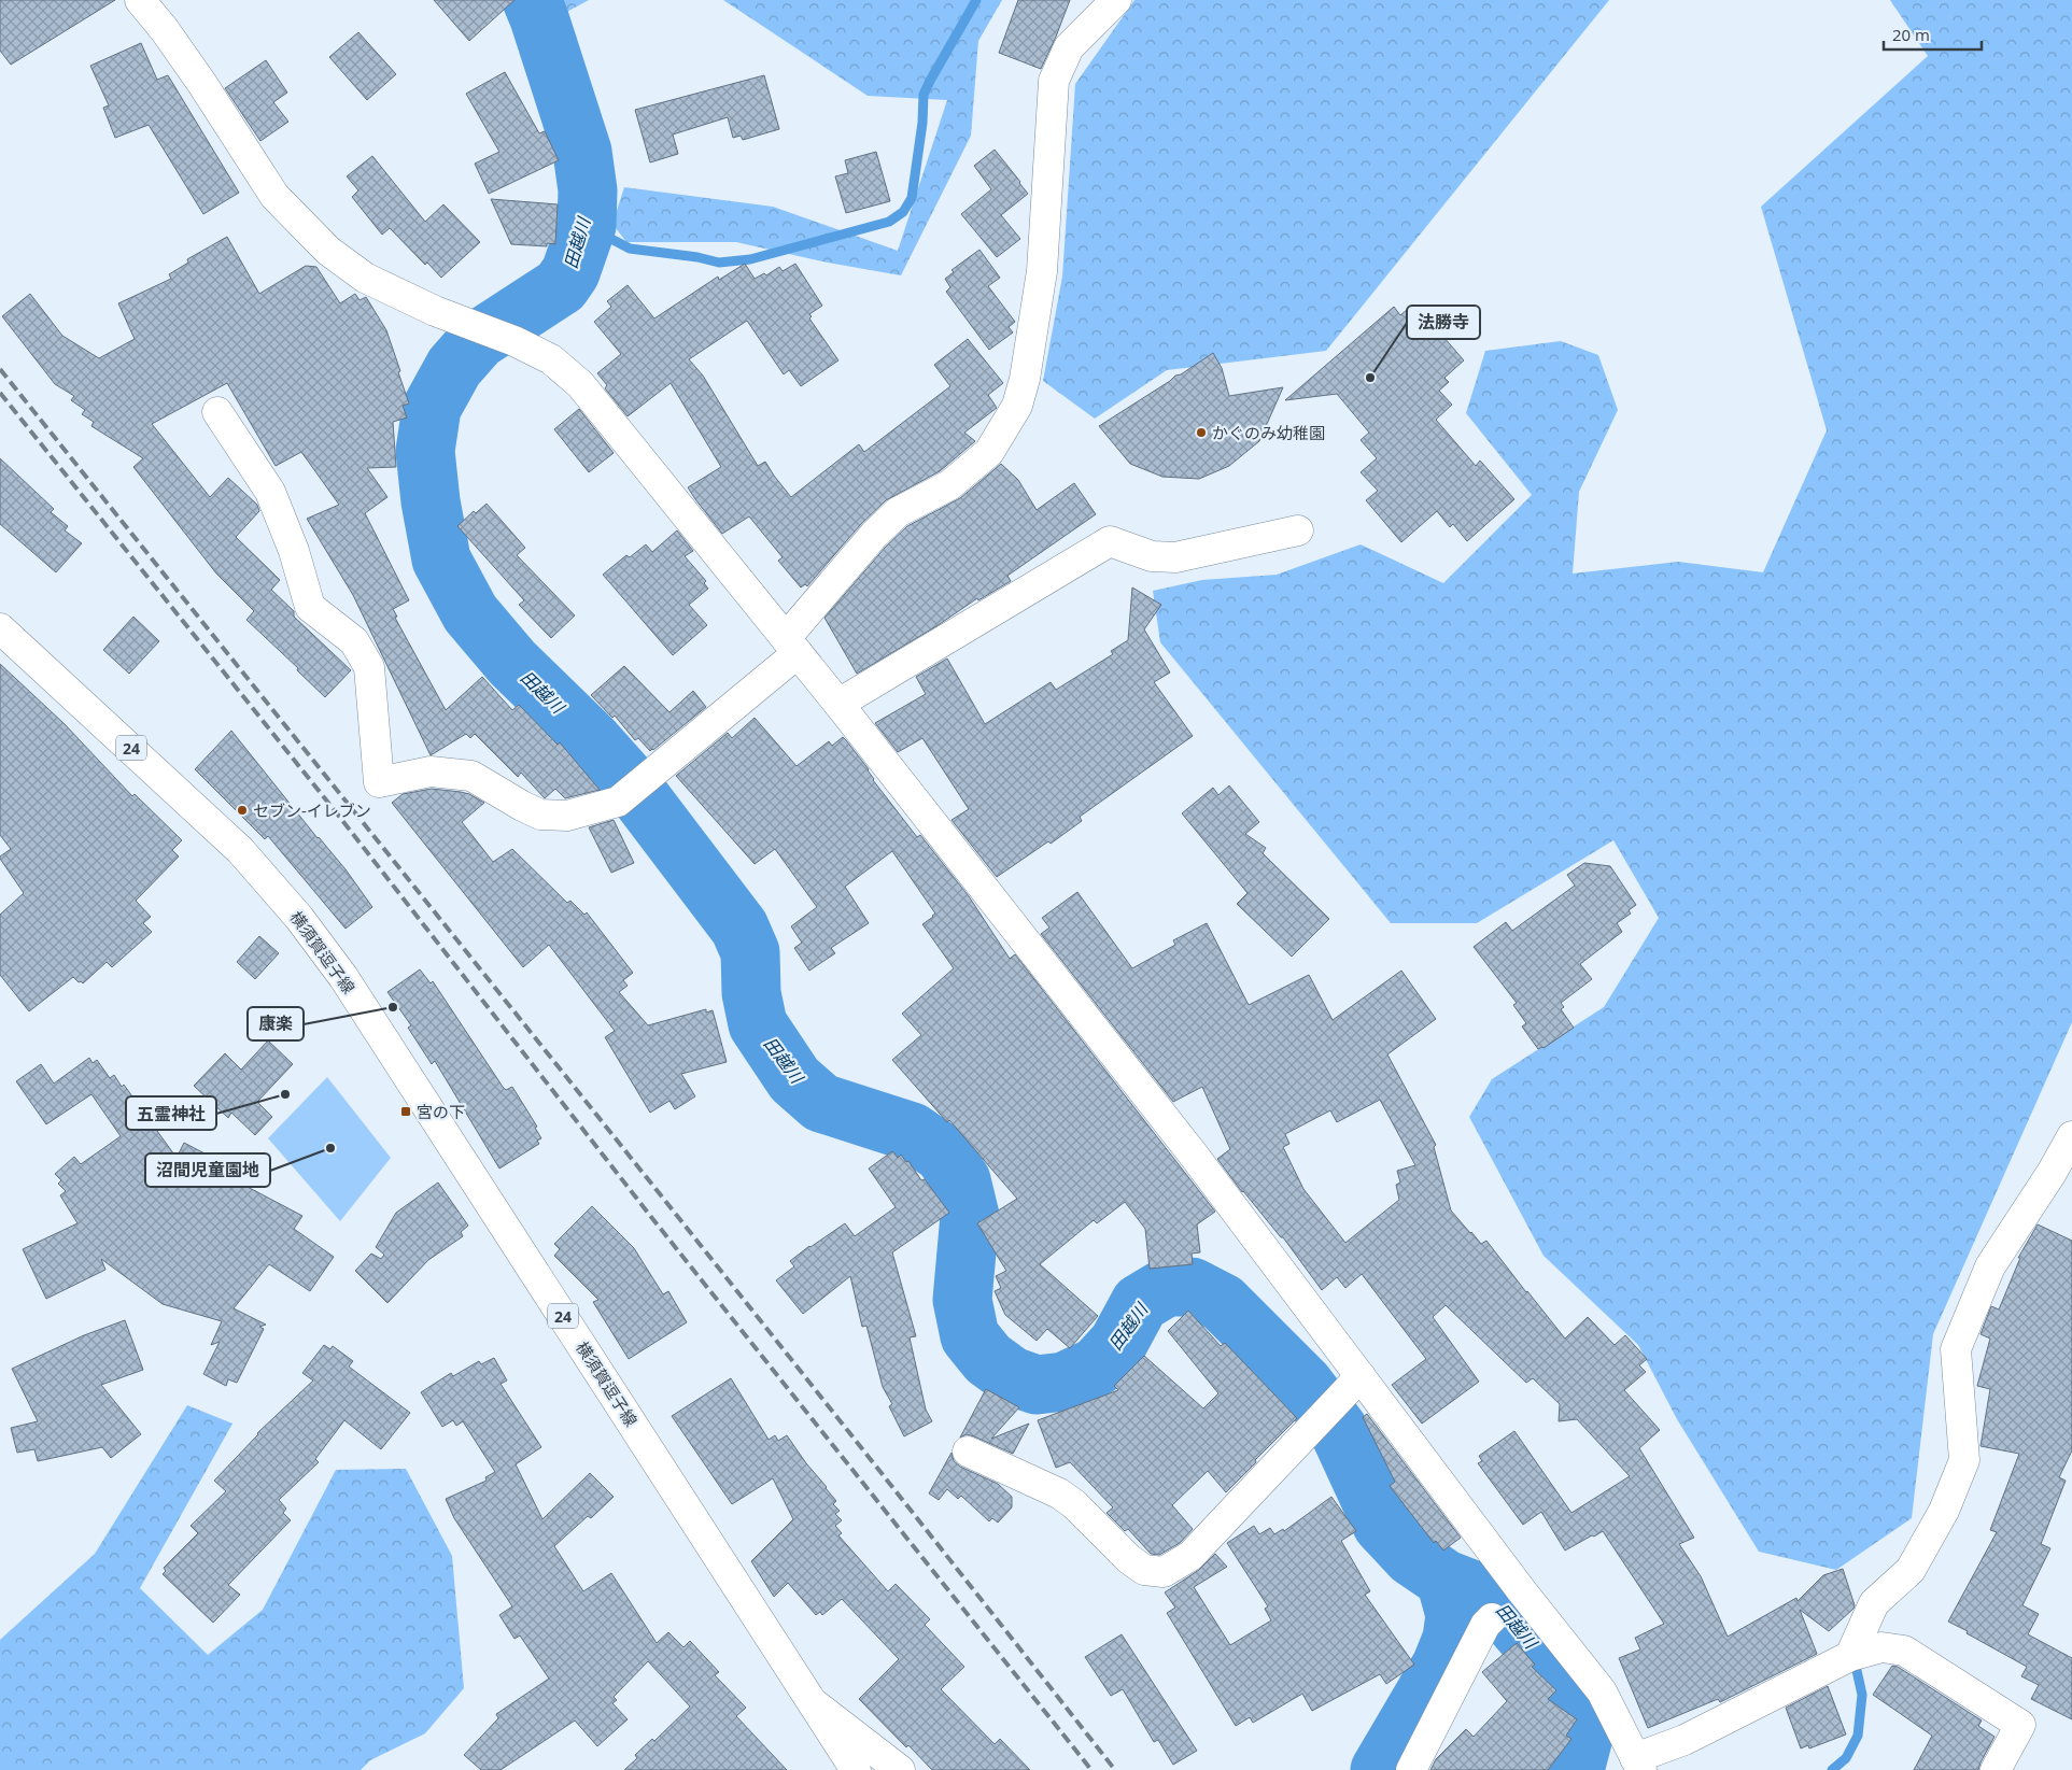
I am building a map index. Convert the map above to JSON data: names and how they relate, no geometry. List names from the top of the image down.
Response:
{
  "streets": {
    "street": ["24", "横須賀逗子線"]
  },
  "water": ["田越川"],
  "places": {
    "other": [
      "法勝寺",
      "かぐのみ幼稚園",
      "セブン-イレブン",
      "康楽",
      "五霊神社",
      "沼間児童園地"
    ],
    "transit": ["宮の下"]
  },
  "scale_bar": "20 m"
}
